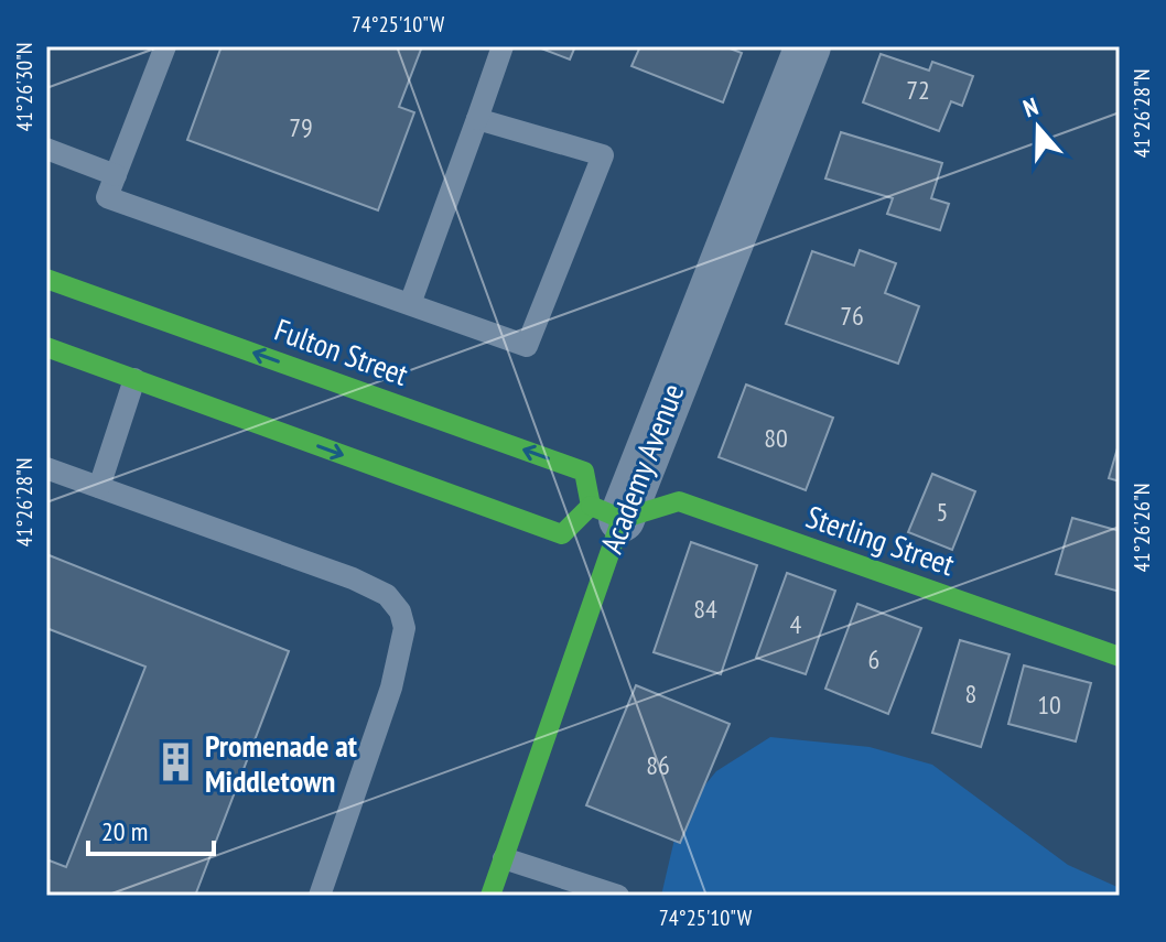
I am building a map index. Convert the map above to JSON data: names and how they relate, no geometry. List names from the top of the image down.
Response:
{
  "streets": {
    "main road": ["Fulton Street", "Academy Avenue", "Sterling Street"]
  },
  "crossings": [
    ["Fulton Street", "Academy Avenue"],
    ["Fulton Street", "Sterling Street"],
    ["Academy Avenue", "Sterling Street"]
  ],
  "places": {
    "building": ["Promenade at Middletown"]
  },
  "house_numbers": [
    "72",
    "79",
    "76",
    "80",
    "5",
    "84",
    "4",
    "6",
    "8",
    "10",
    "86"
  ],
  "scale_bar": "20 m",
  "north": "top",
  "coordinates": [
    "74°25'10\"W",
    "41°26'30\"N",
    "41°26'28\"N",
    "41°26'26\"N"
  ]
}
